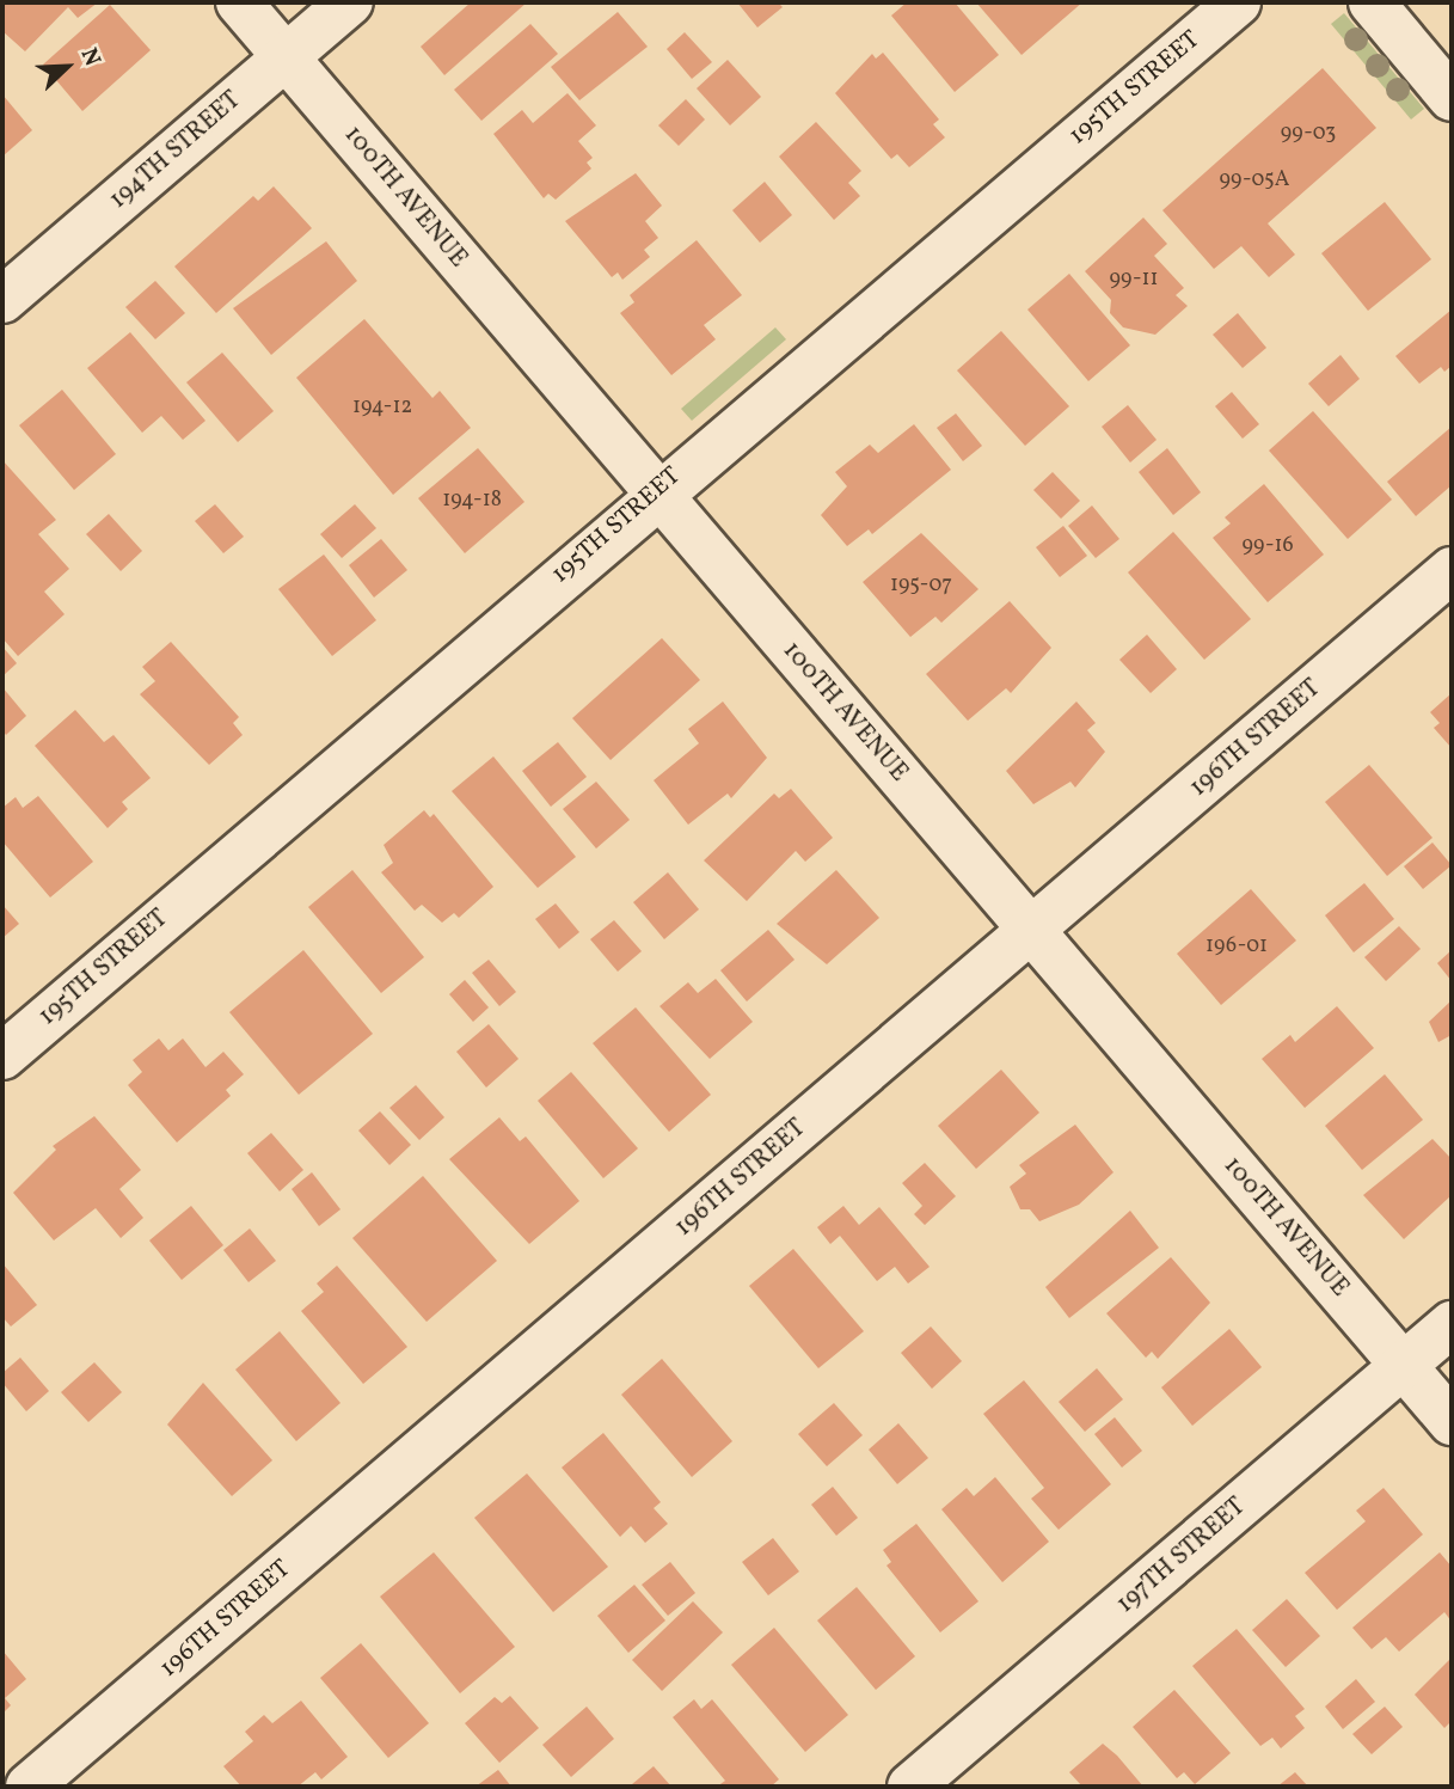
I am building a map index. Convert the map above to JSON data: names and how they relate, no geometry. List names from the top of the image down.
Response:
{
  "streets": {
    "street": [
      "195TH STREET",
      "194TH STREET",
      "100TH AVENUE",
      "196TH STREET",
      "197TH STREET"
    ]
  },
  "crossings": [
    ["195TH STREET", "100TH AVENUE"],
    ["194TH STREET", "100TH AVENUE"],
    ["100TH AVENUE", "196TH STREET"],
    ["100TH AVENUE", "197TH STREET"]
  ],
  "house_numbers": [
    "99-03",
    "99-05A",
    "99-11",
    "194-12",
    "194-18",
    "99-16",
    "195-07",
    "196-01"
  ],
  "north": "top right"
}
